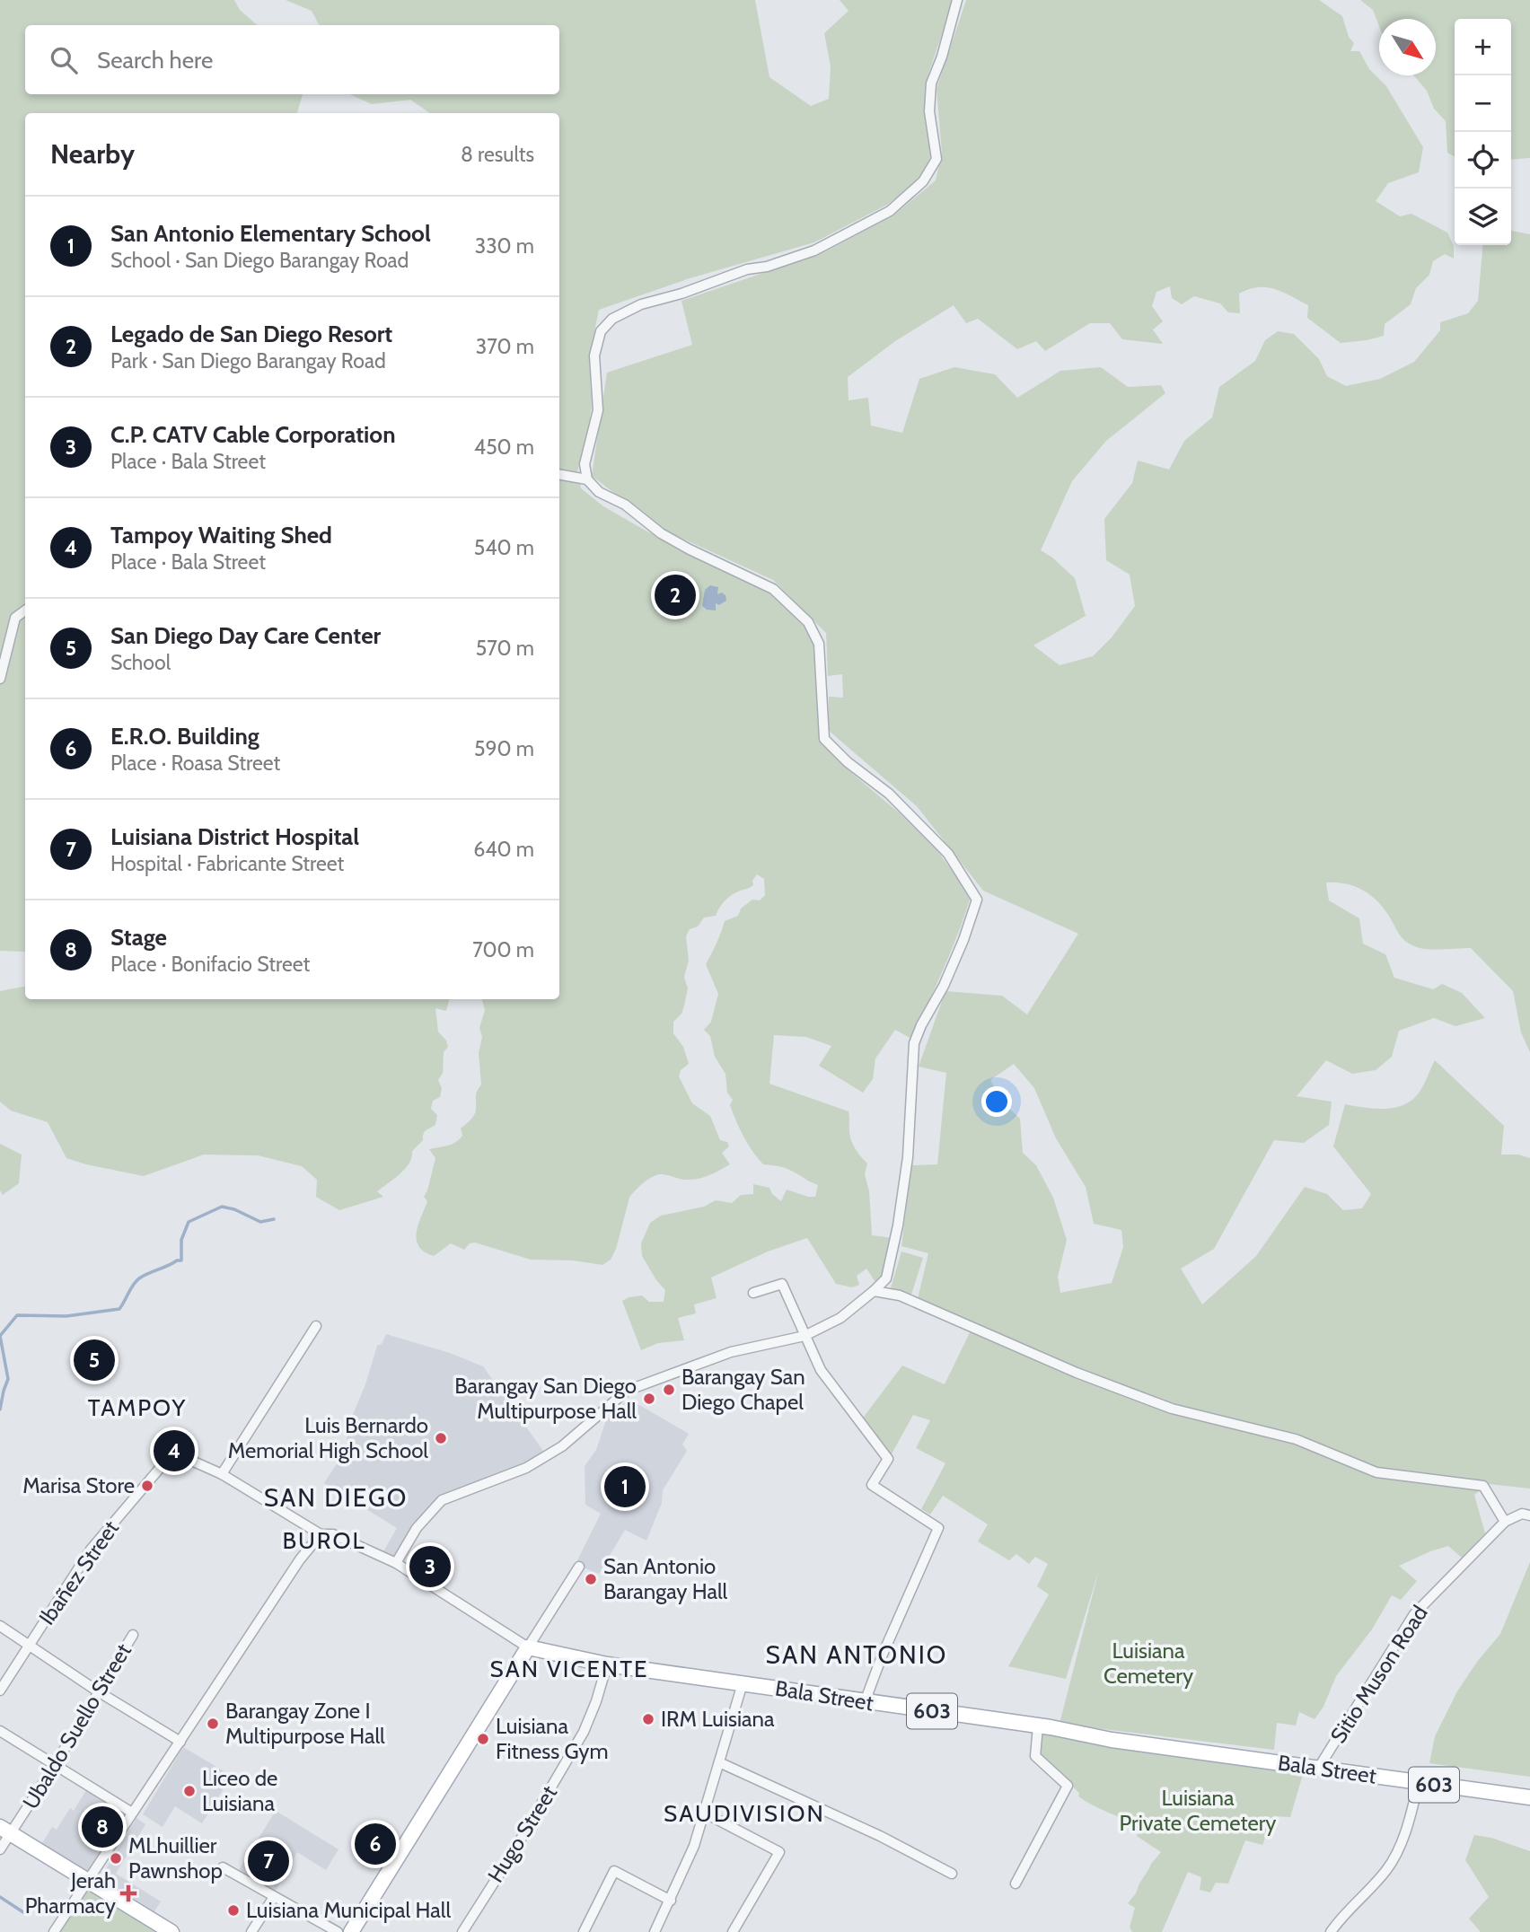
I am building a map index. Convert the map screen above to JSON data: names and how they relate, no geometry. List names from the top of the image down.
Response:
{
  "streets": {
    "main road": ["Bala Street", "603"],
    "street": [
      "Ibañez Street",
      "Sitio Muson Road",
      "Ubaldo Suello Street",
      "Hugo Street"
    ]
  },
  "crossings": [
    ["Ibañez Street", "Bala Street"],
    ["Sitio Muson Road", "Bala Street"],
    ["Bala Street", "Hugo Street"]
  ],
  "districts": [
    "TAMPOY",
    "SAN DIEGO",
    "BUROL",
    "SAN ANTONIO",
    "SAN VICENTE",
    "SAUDIVISION"
  ],
  "parks": ["Luisiana Cemetery", "Luisiana Private Cemetery"],
  "places": {
    "other": [
      "Barangay San Diego Chapel",
      "Barangay San Diego Multipurpose Hall",
      "Luis Bernardo Memorial High School",
      "Marisa Store",
      "San Antonio Barangay Hall",
      "IRM Luisiana",
      "Barangay Zone I Multipurpose Hall",
      "Luisiana Fitness Gym",
      "Liceo de Luisiana",
      "MLhuillier Pawnshop",
      "Luisiana Municipal Hall"
    ],
    "health": ["Jerah Pharmacy"]
  },
  "north": "bottom right",
  "page": {
    "map_buttons": ["+", "−"],
    "search": "Search here",
    "heading": ["Nearby", "8 results"],
    "list": [
      {
        "mark": "1",
        "name": "San Antonio Elementary School",
        "note": "School · San Diego Barangay Road",
        "value": "330 m"
      },
      {
        "mark": "2",
        "name": "Legado de San Diego Resort",
        "note": "Park · San Diego Barangay Road",
        "value": "370 m"
      },
      {
        "mark": "3",
        "name": "C.P. CATV Cable Corporation",
        "note": "Place · Bala Street",
        "value": "450 m"
      },
      {
        "mark": "4",
        "name": "Tampoy Waiting Shed",
        "note": "Place · Bala Street",
        "value": "540 m"
      },
      {
        "mark": "5",
        "name": "San Diego Day Care Center",
        "note": "School",
        "value": "570 m"
      },
      {
        "mark": "6",
        "name": "E.R.O. Building",
        "note": "Place · Roasa Street",
        "value": "590 m"
      },
      {
        "mark": "7",
        "name": "Luisiana District Hospital",
        "note": "Hospital · Fabricante Street",
        "value": "640 m"
      },
      {
        "mark": "8",
        "name": "Stage",
        "note": "Place · Bonifacio Street",
        "value": "700 m"
      }
    ],
    "pins": [
      "2",
      "5",
      "4",
      "1",
      "3",
      "8",
      "6",
      "7"
    ]
  }
}
